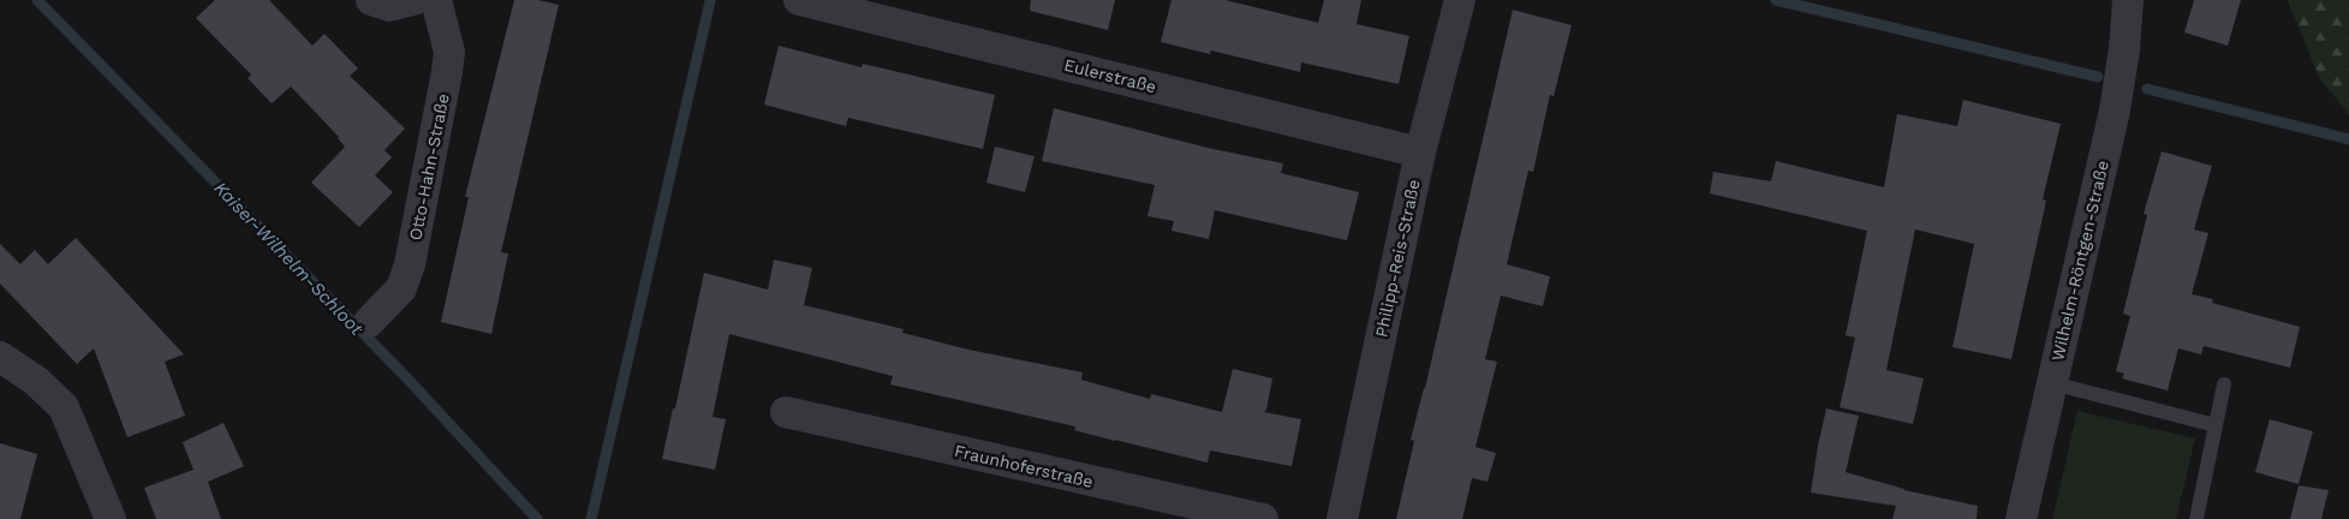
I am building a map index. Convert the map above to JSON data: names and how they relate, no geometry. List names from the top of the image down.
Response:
{
  "streets": {
    "street": [
      "Eulerstraße",
      "Otto-Hahn-Straße",
      "Philipp-Reis-Straße",
      "Wilhelm-Röntgen-Straße",
      "Fraunhoferstraße"
    ]
  },
  "crossings": [
    ["Eulerstraße", "Philipp-Reis-Straße"]
  ],
  "water": ["Kaiser-Wilhelm-Schloot"]
}
